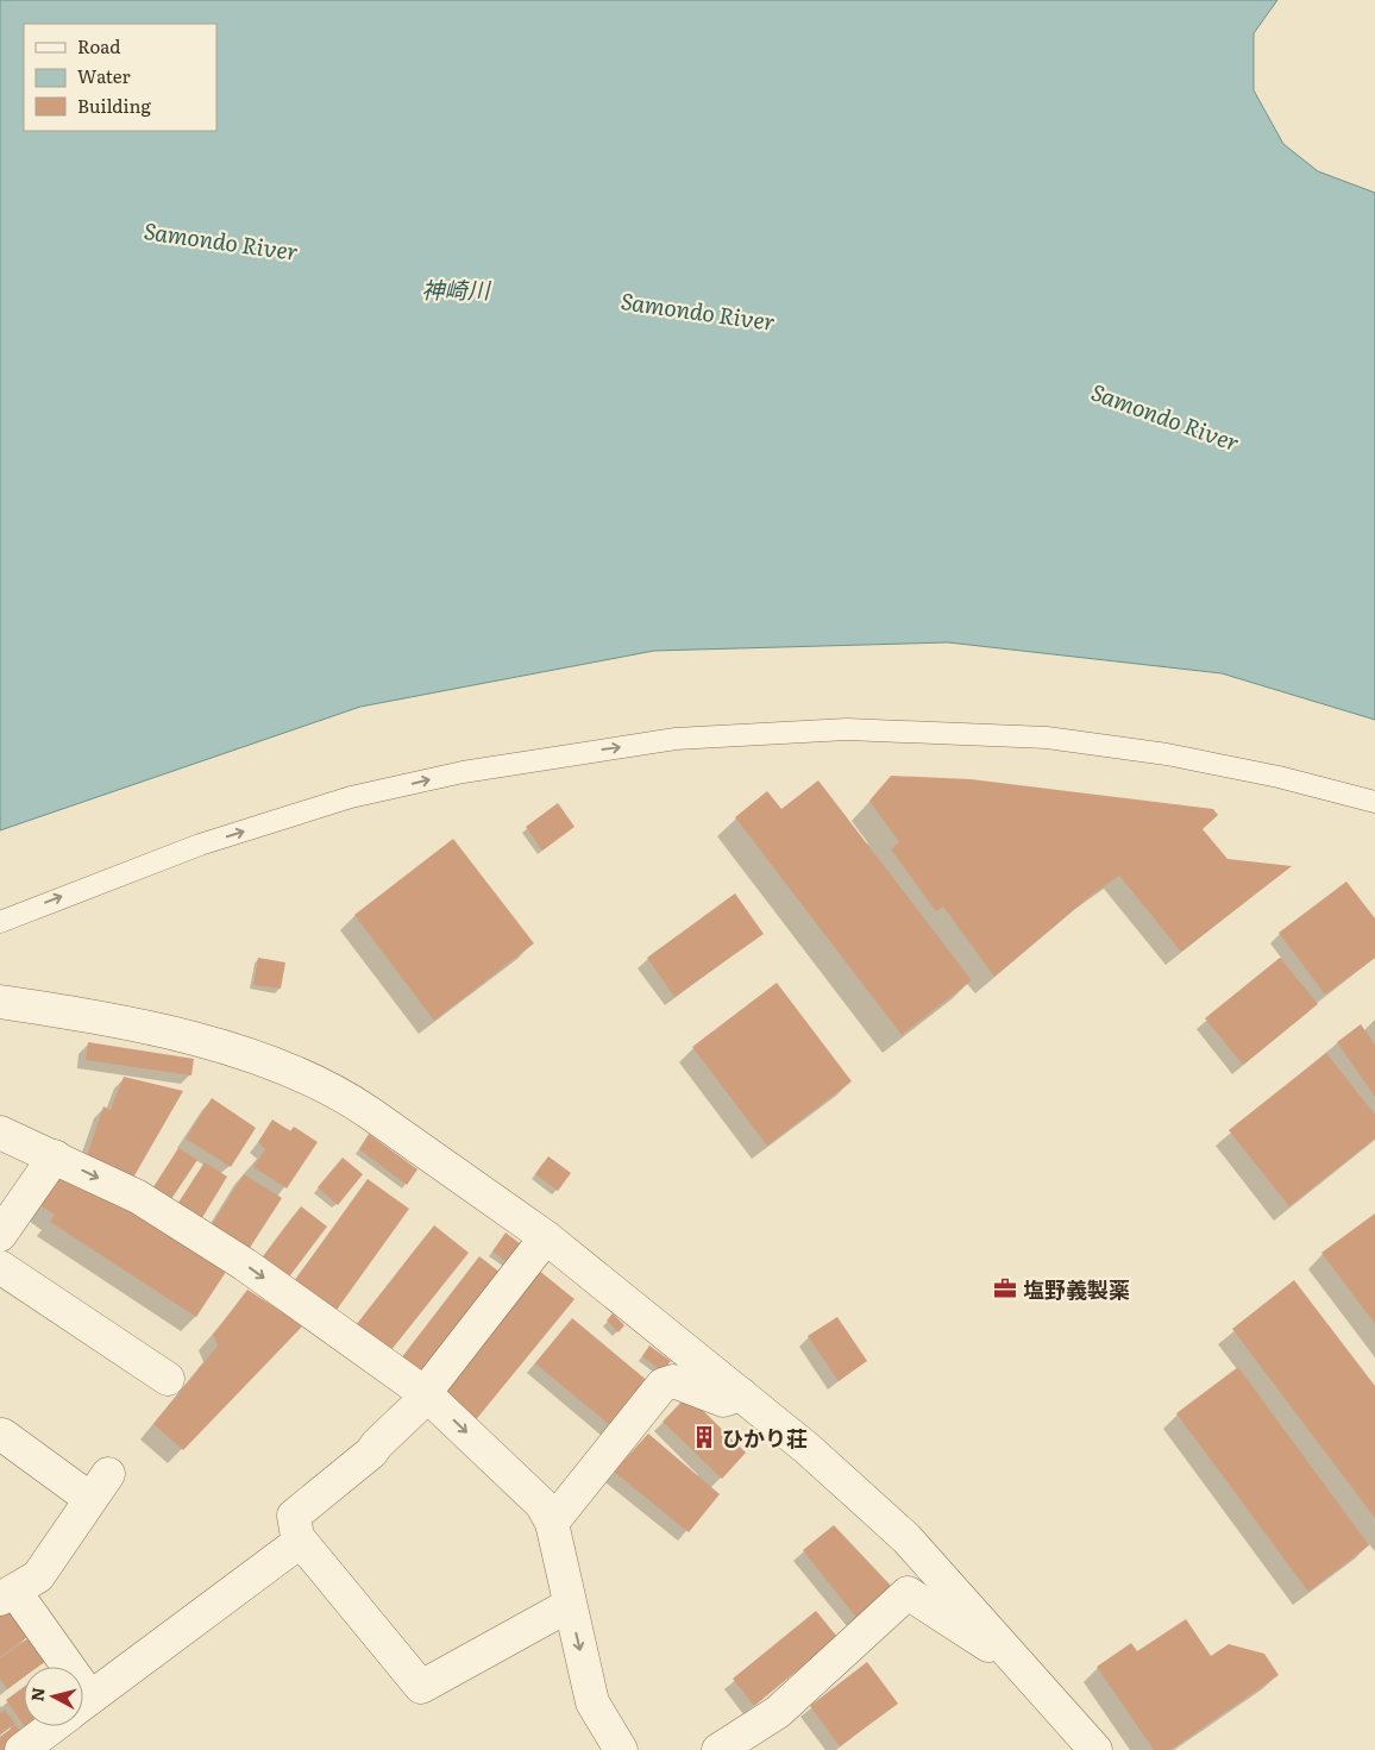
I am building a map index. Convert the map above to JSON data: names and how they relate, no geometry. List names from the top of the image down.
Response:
{
  "water": ["Samondo River", "神崎川"],
  "places": {
    "office": ["塩野義製薬"],
    "building": ["ひかり荘"]
  },
  "legend": ["Road", "Water", "Building"],
  "north": "left"
}
